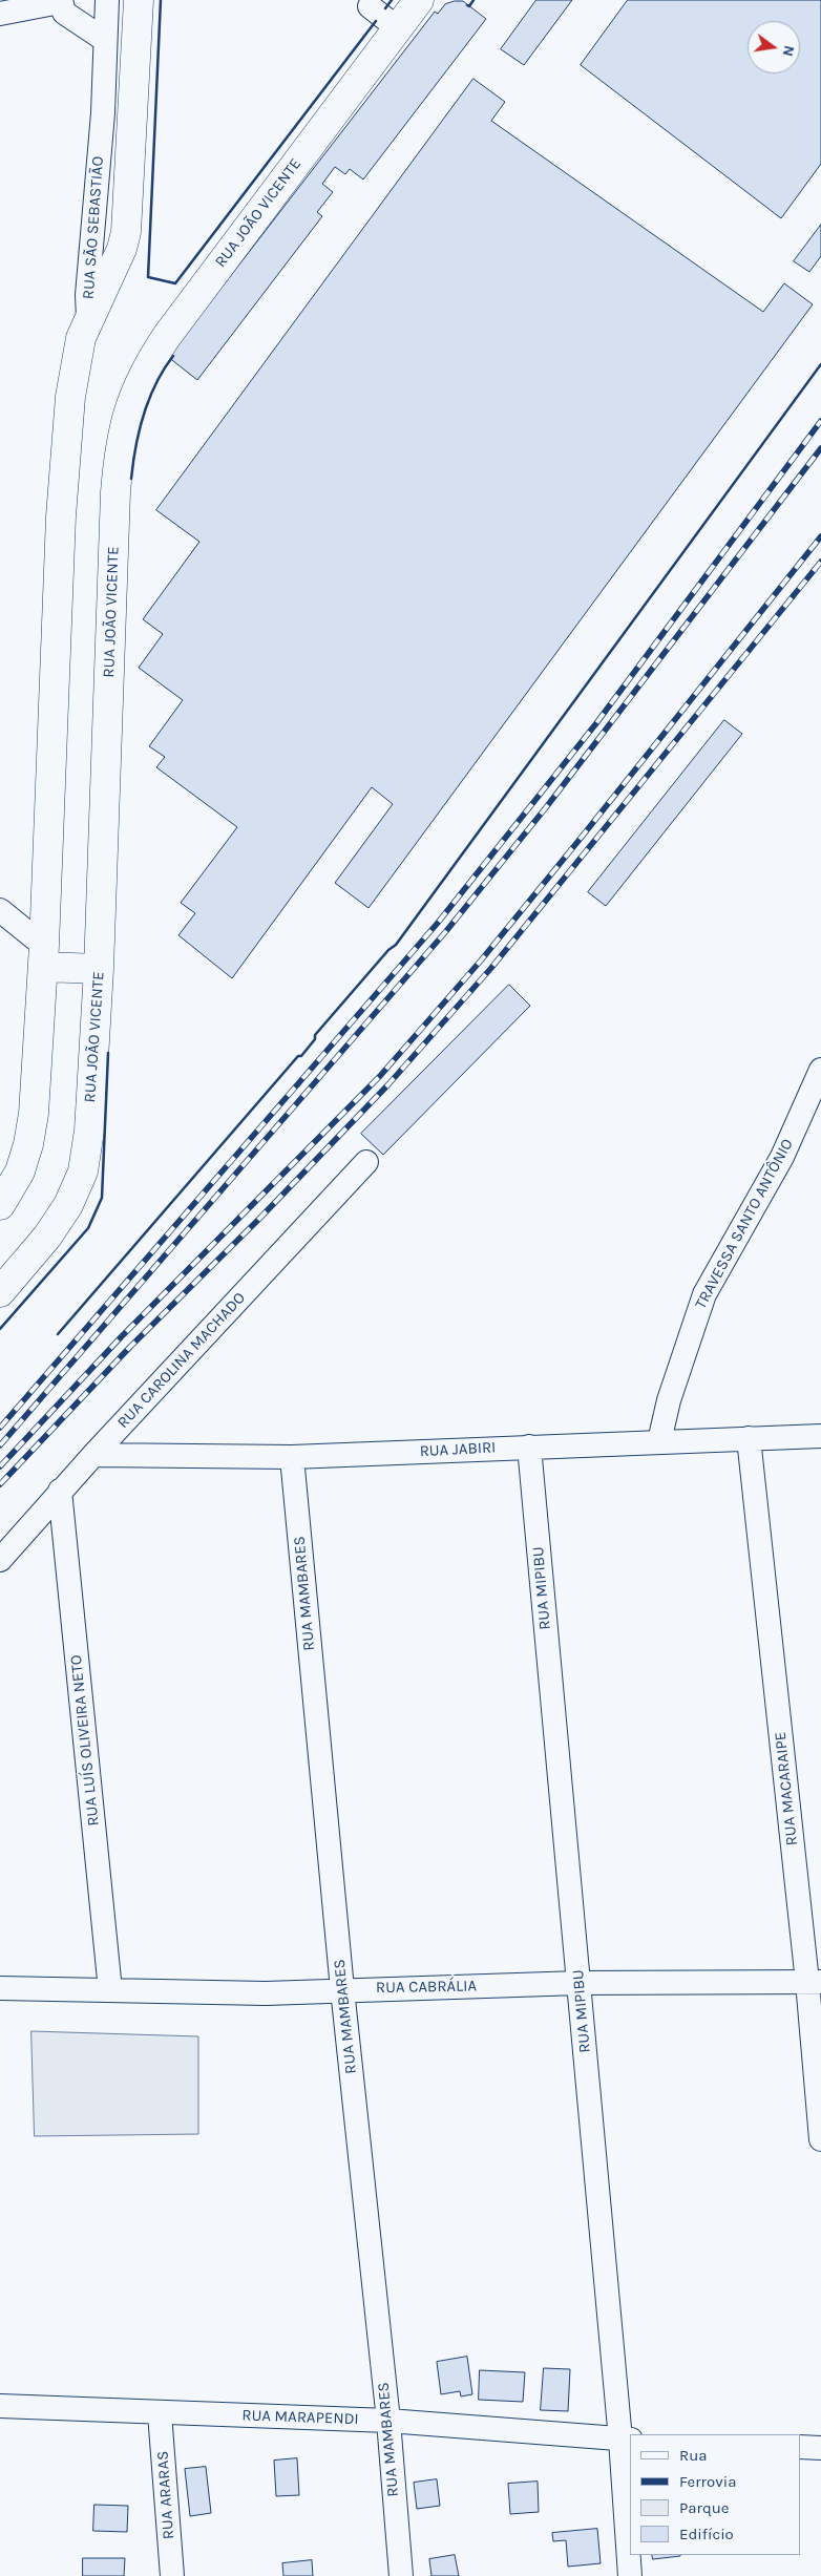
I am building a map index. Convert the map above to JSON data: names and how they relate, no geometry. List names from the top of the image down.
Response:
{
  "streets": {
    "main road": ["RUA JOÃO VICENTE", "RUA SÃO SEBASTIÃO"],
    "street": [
      "TRAVESSA SANTO ANTÔNIO",
      "RUA CAROLINA MACHADO",
      "RUA JABIRI",
      "RUA MIPIBU",
      "RUA MAMBARES",
      "RUA LUÍS OLIVEIRA NETO",
      "RUA MACARAIPE",
      "RUA CABRÁLIA",
      "RUA MARAPENDI",
      "RUA ARARAS"
    ]
  },
  "crossings": [
    ["TRAVESSA SANTO ANTÔNIO", "RUA JABIRI"],
    ["RUA CAROLINA MACHADO", "RUA JABIRI"],
    ["RUA CAROLINA MACHADO", "RUA LUÍS OLIVEIRA NETO"],
    ["RUA JABIRI", "RUA MIPIBU"],
    ["RUA JABIRI", "RUA MAMBARES"],
    ["RUA JABIRI", "RUA MACARAIPE"],
    ["RUA MIPIBU", "RUA CABRÁLIA"],
    ["RUA MIPIBU", "RUA MARAPENDI"],
    ["RUA MAMBARES", "RUA CABRÁLIA"],
    ["RUA MAMBARES", "RUA MARAPENDI"],
    ["RUA LUÍS OLIVEIRA NETO", "RUA CABRÁLIA"],
    ["RUA MACARAIPE", "RUA CABRÁLIA"],
    ["RUA MARAPENDI", "RUA ARARAS"]
  ],
  "legend": [
    "Rua",
    "Ferrovia",
    "Parque",
    "Edifício"
  ],
  "north": "right"
}
